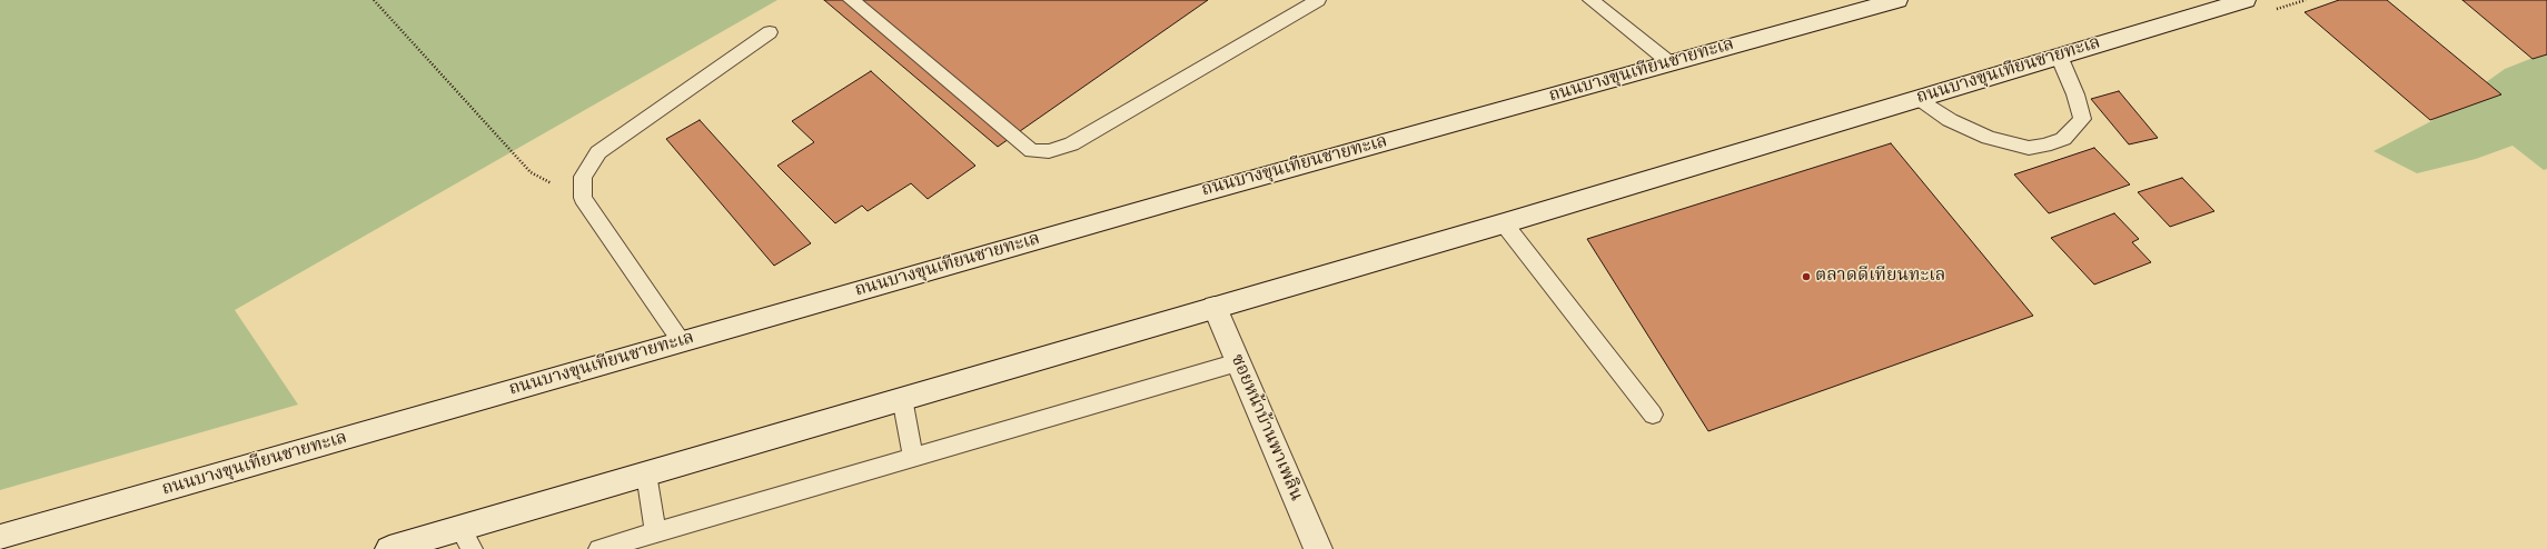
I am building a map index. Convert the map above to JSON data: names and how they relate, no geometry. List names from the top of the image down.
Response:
{
  "streets": {
    "main road": ["ถนนบางขุนเทียนชายทะเล", "ซอยหน้าบ้านพาเพลิน"]
  },
  "crossings": [
    ["ถนนบางขุนเทียนชายทะเล", "ซอยหน้าบ้านพาเพลิน"]
  ],
  "places": ["ตลาดดีเทียนทะเล"]
}
